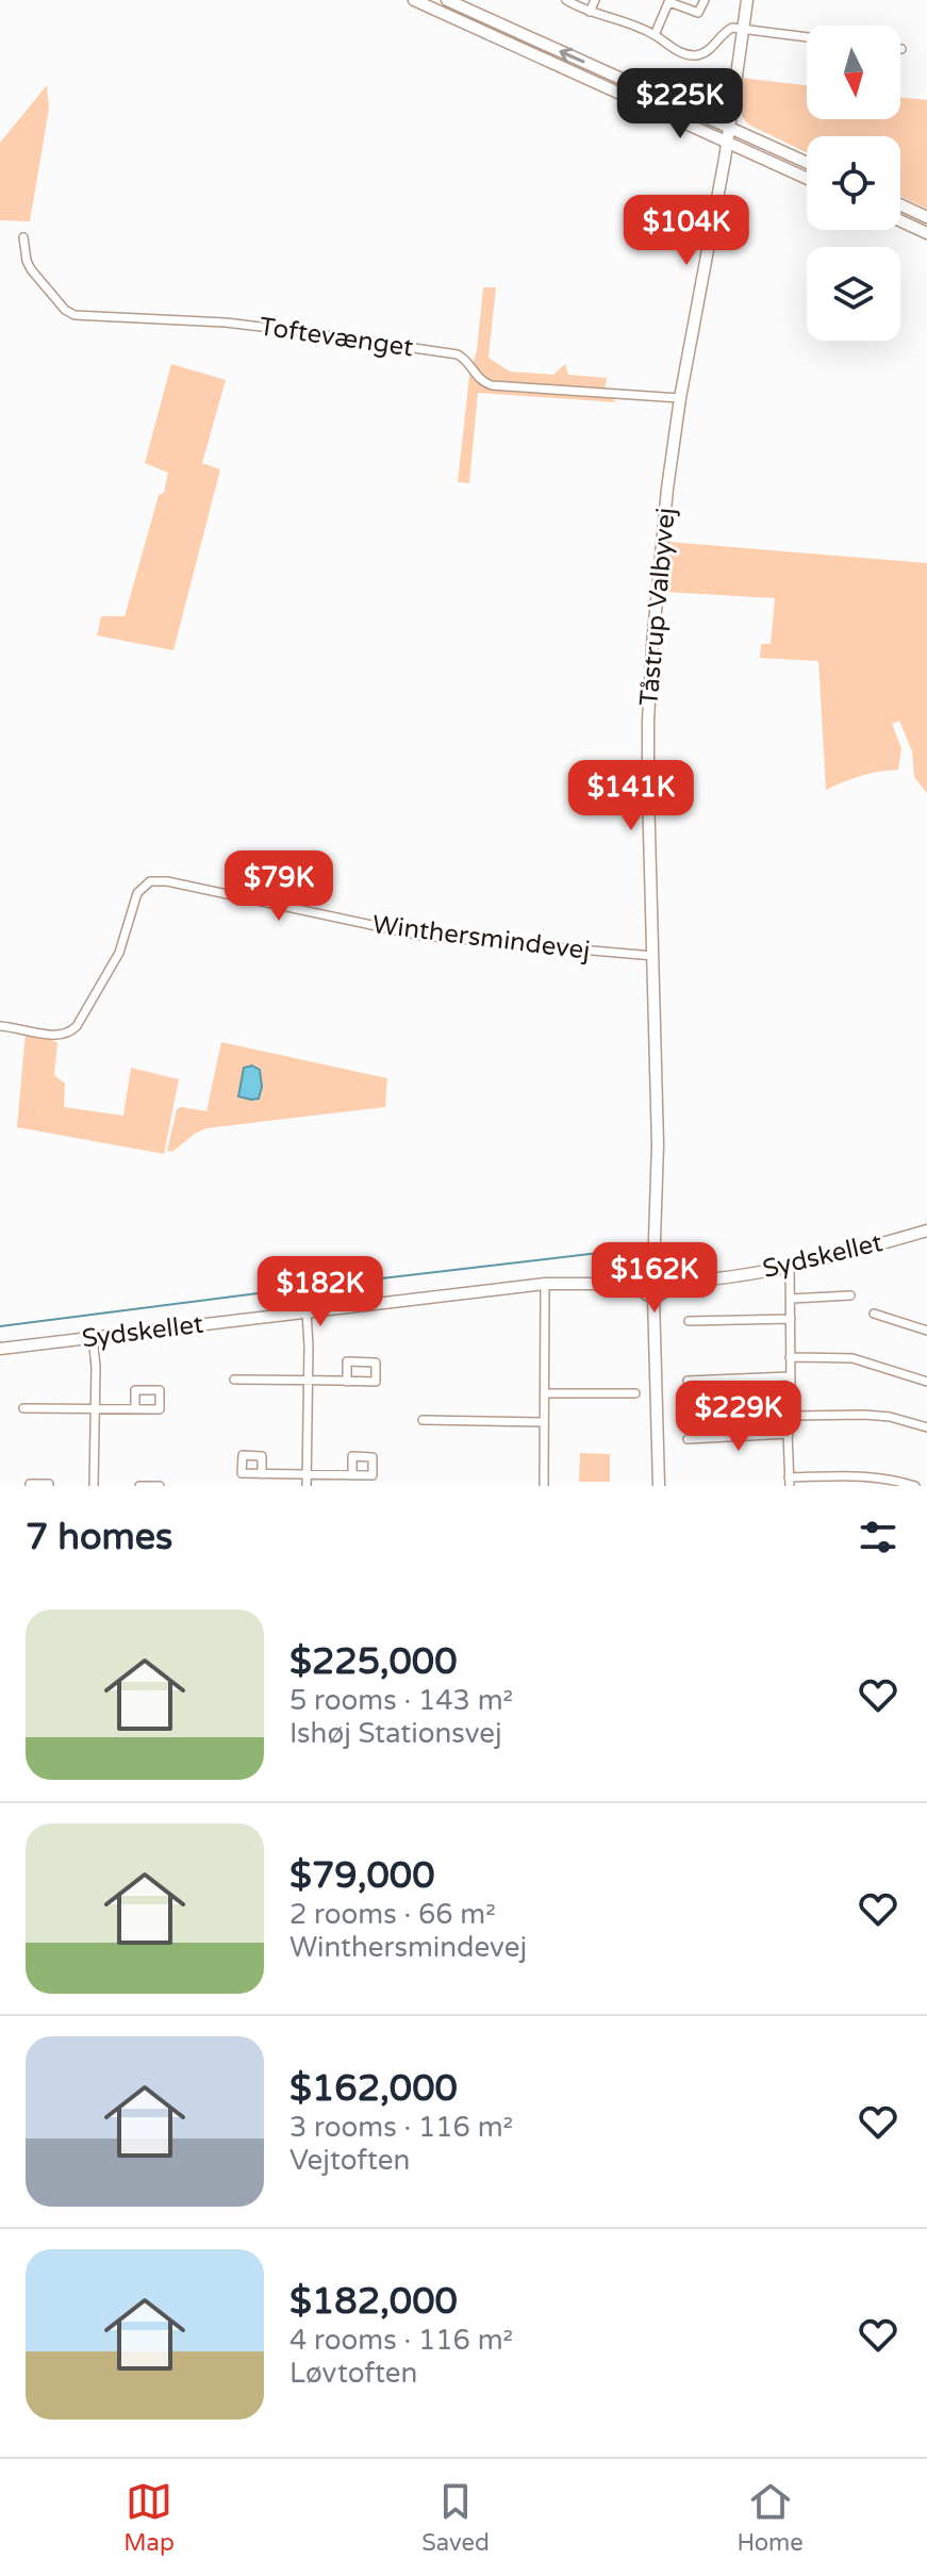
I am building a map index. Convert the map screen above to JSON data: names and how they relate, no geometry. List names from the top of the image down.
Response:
{
  "streets": {
    "street": [
      "Toftevænget",
      "Tåstrup Valbyvej",
      "Winthersmindevej",
      "Sydskellet"
    ]
  },
  "crossings": [
    ["Toftevænget", "Tåstrup Valbyvej"],
    ["Tåstrup Valbyvej", "Winthersmindevej"],
    ["Tåstrup Valbyvej", "Sydskellet"]
  ],
  "north": "bottom",
  "page": {
    "price": [
      "$225K",
      "$104K",
      "$141K",
      "$79K",
      "$162K",
      "$182K",
      "$229K"
    ],
    "heading": "7 homes",
    "list": [
      {
        "name": "$225,000",
        "note": "5 rooms · 143 m² · Ishøj Stationsvej"
      },
      {
        "name": "$79,000",
        "note": "2 rooms · 66 m² · Winthersmindevej"
      },
      {
        "name": "$162,000",
        "note": "3 rooms · 116 m² · Vejtoften"
      },
      {
        "name": "$182,000",
        "note": "4 rooms · 116 m² · Løvtoften"
      }
    ],
    "tabs": ["Map", "Saved", "Home"]
  }
}
